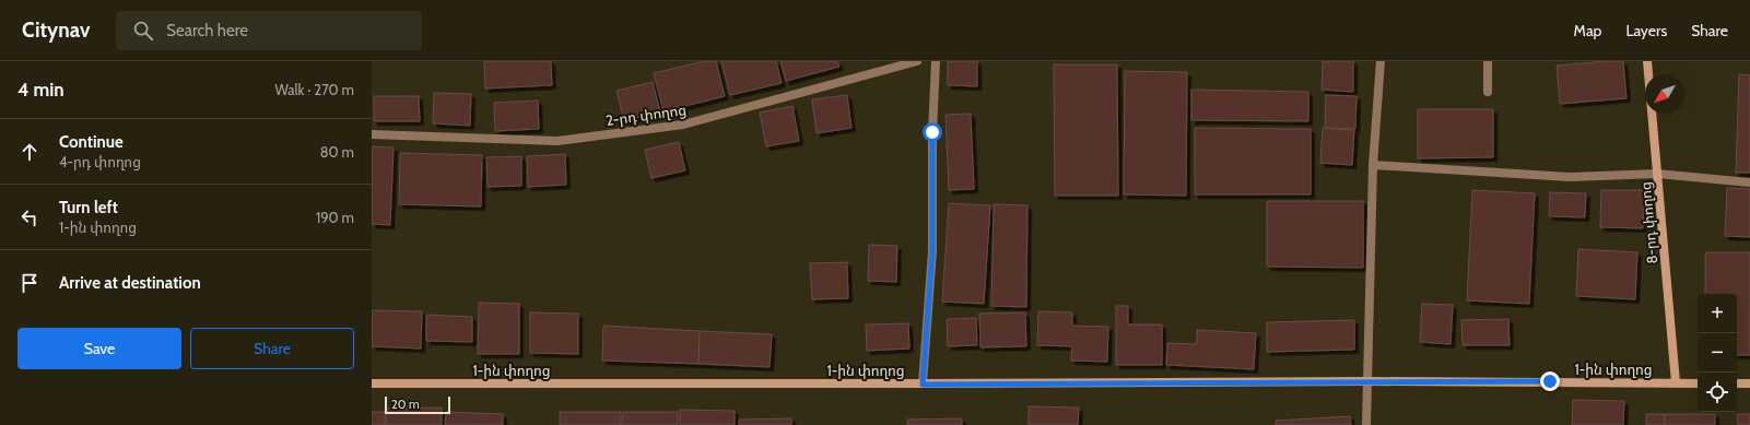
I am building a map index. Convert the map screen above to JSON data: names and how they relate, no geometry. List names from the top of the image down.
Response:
{
  "streets": {
    "main road": ["8-րդ փողոց", "1-ին փողոց"],
    "street": ["2-րդ փողոց"]
  },
  "crossings": [
    ["8-րդ փողոց", "1-ին փողոց"]
  ],
  "scale_bar": "20 m",
  "north": "bottom left",
  "page": {
    "header": "Citynav",
    "search": "Search here",
    "nav": ["Map", "Layers", "Share"],
    "heading": ["4 min", "Walk · 270 m"],
    "list": [
      ["Continue", "4-րդ փողոց", "80 m"],
      ["Turn left", "1-ին փողոց", "190 m"],
      "Arrive at destination"
    ],
    "map_buttons": ["+", "−"],
    "buttons": ["Save", "Share"],
    "scale": "20 m"
  }
}
